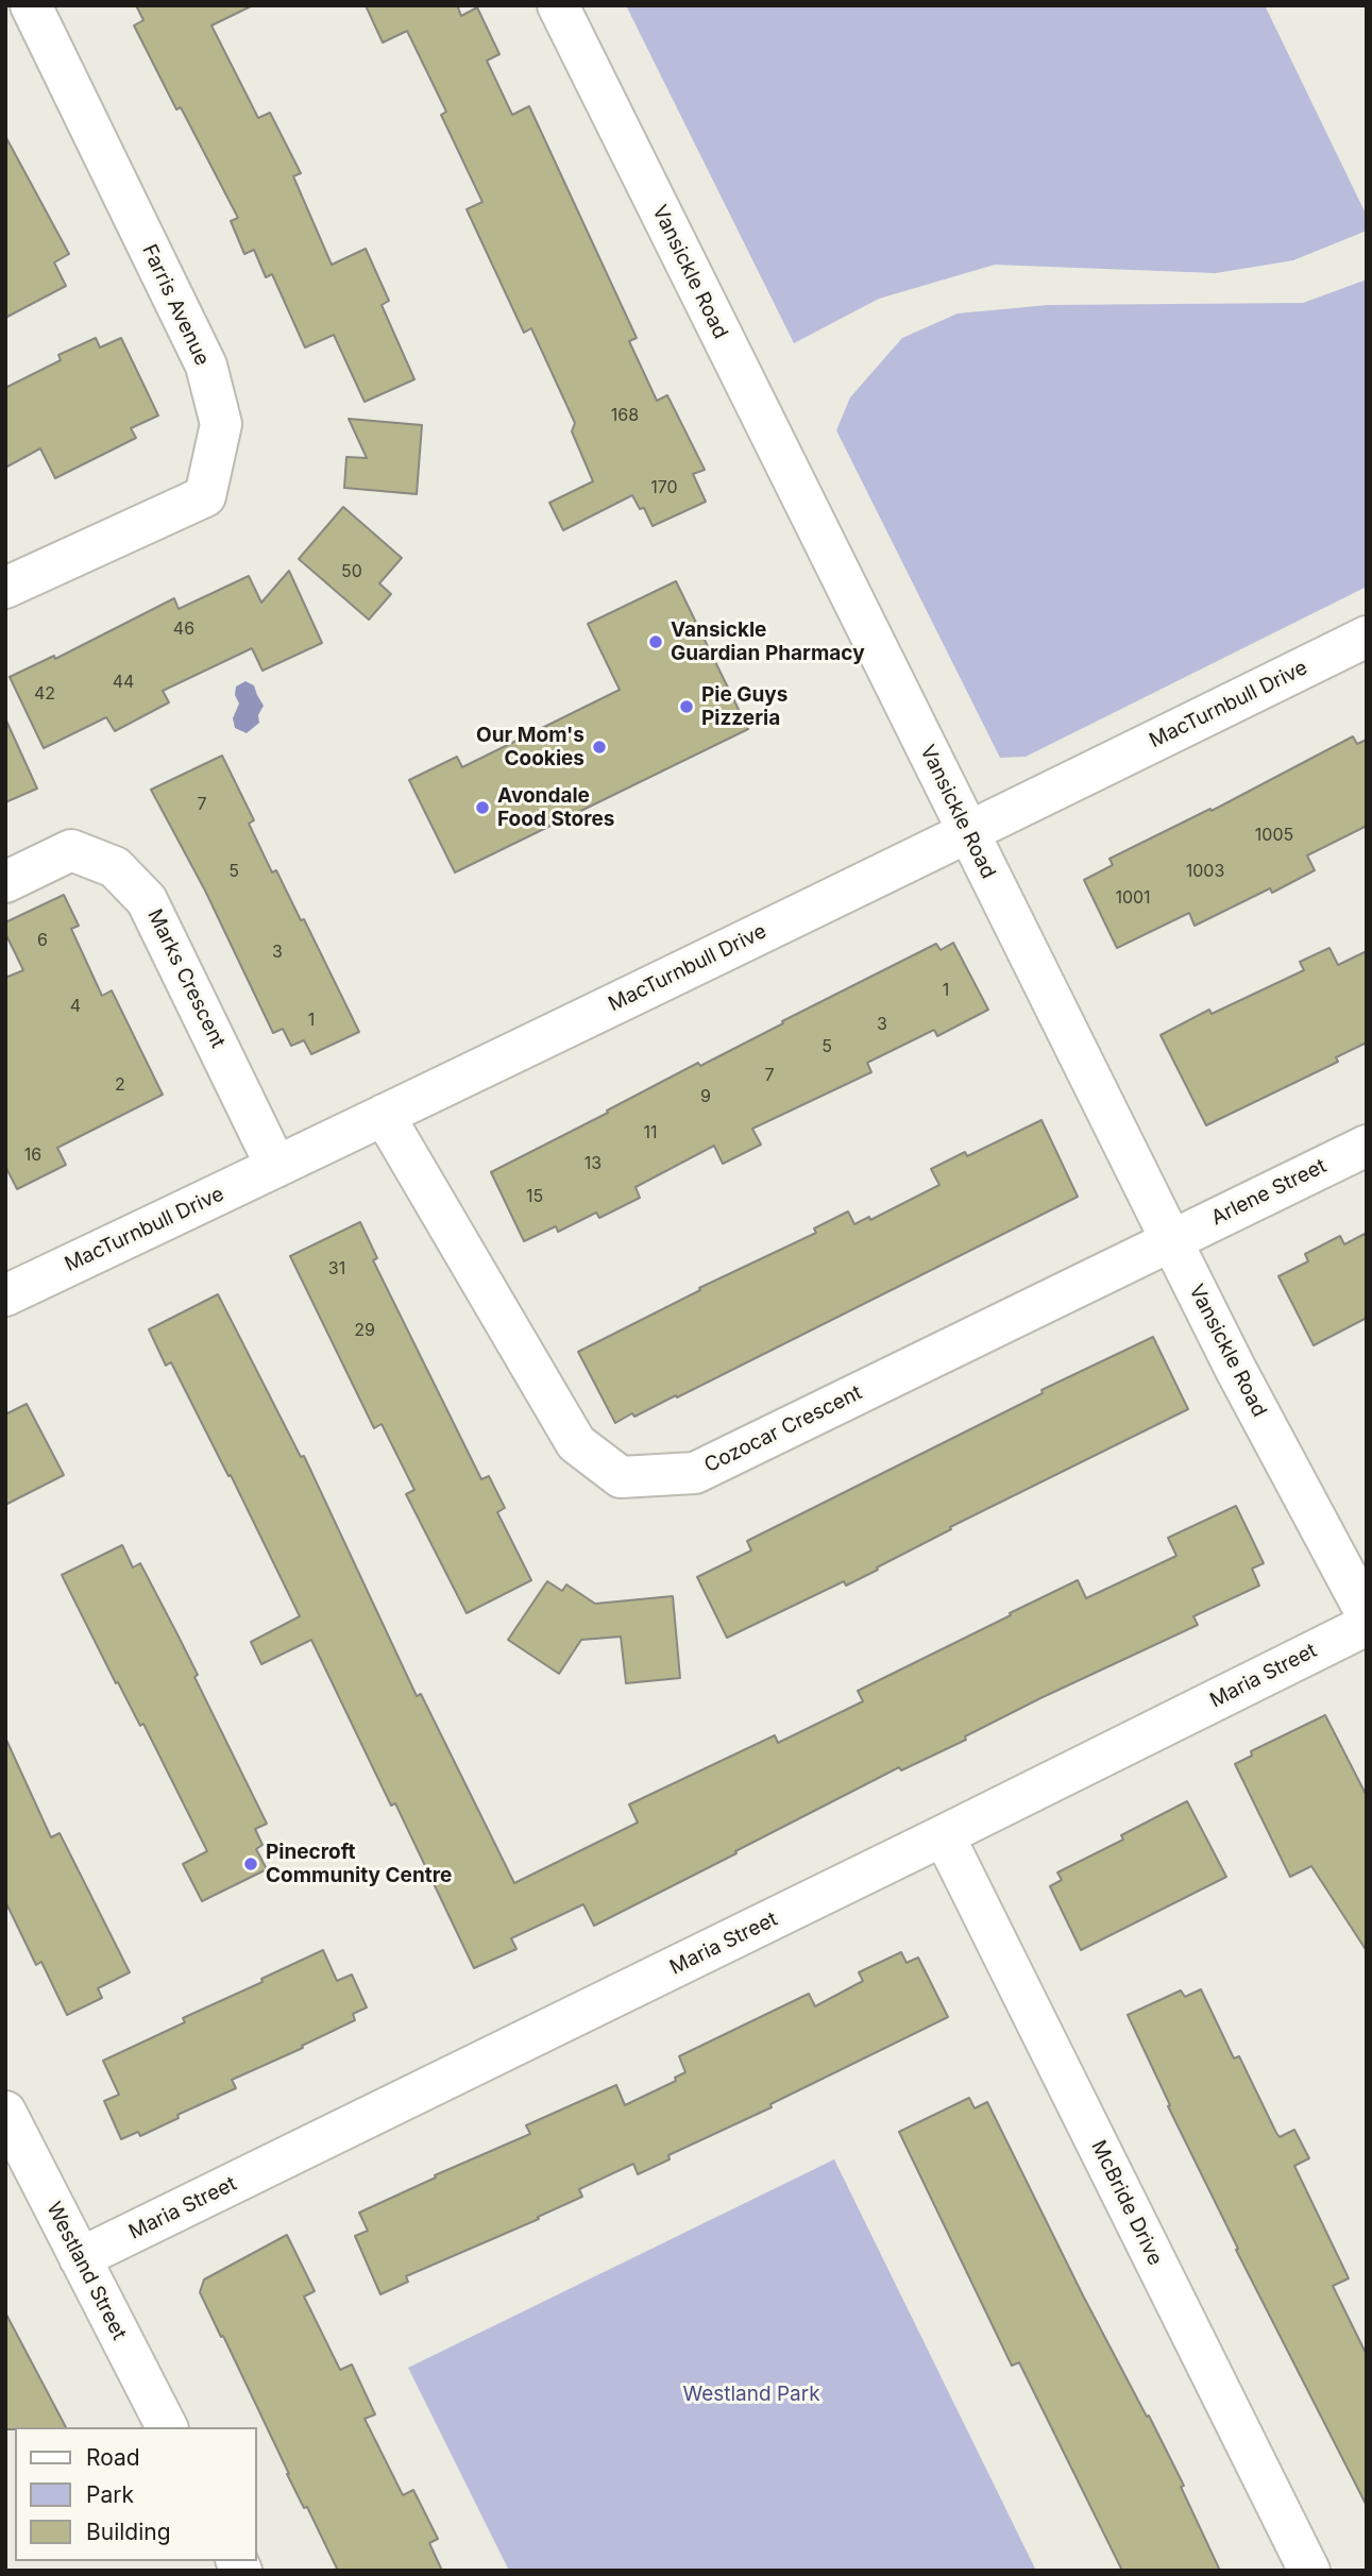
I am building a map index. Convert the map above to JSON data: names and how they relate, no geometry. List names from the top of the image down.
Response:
{
  "streets": {
    "street": [
      "Vansickle Road",
      "Farris Avenue",
      "MacTurnbull Drive",
      "Marks Crescent",
      "Arlene Street",
      "Cozocar Crescent",
      "Maria Street",
      "McBride Drive",
      "Westland Street"
    ]
  },
  "crossings": [
    ["Vansickle Road", "MacTurnbull Drive"],
    ["Vansickle Road", "Arlene Street"],
    ["Vansickle Road", "Cozocar Crescent"],
    ["MacTurnbull Drive", "Marks Crescent"],
    ["MacTurnbull Drive", "Cozocar Crescent"],
    ["Arlene Street", "Cozocar Crescent"],
    ["Maria Street", "McBride Drive"],
    ["Maria Street", "Westland Street"]
  ],
  "parks": ["Westland Park"],
  "places": [
    "Vansickle Guardian Pharmacy",
    "Pie Guys Pizzeria",
    "Our Mom's Cookies",
    "Avondale Food Stores",
    "Pinecroft Community Centre"
  ],
  "house_numbers": [
    "168",
    "170",
    "50",
    "46",
    "44",
    "42",
    "7",
    "1005",
    "5",
    "1003",
    "1001",
    "6",
    "3",
    "1",
    "4",
    "1",
    "3",
    "5",
    "7",
    "2",
    "9",
    "11",
    "16",
    "13",
    "15",
    "31",
    "29"
  ],
  "legend": ["Road", "Park", "Building"]
}
